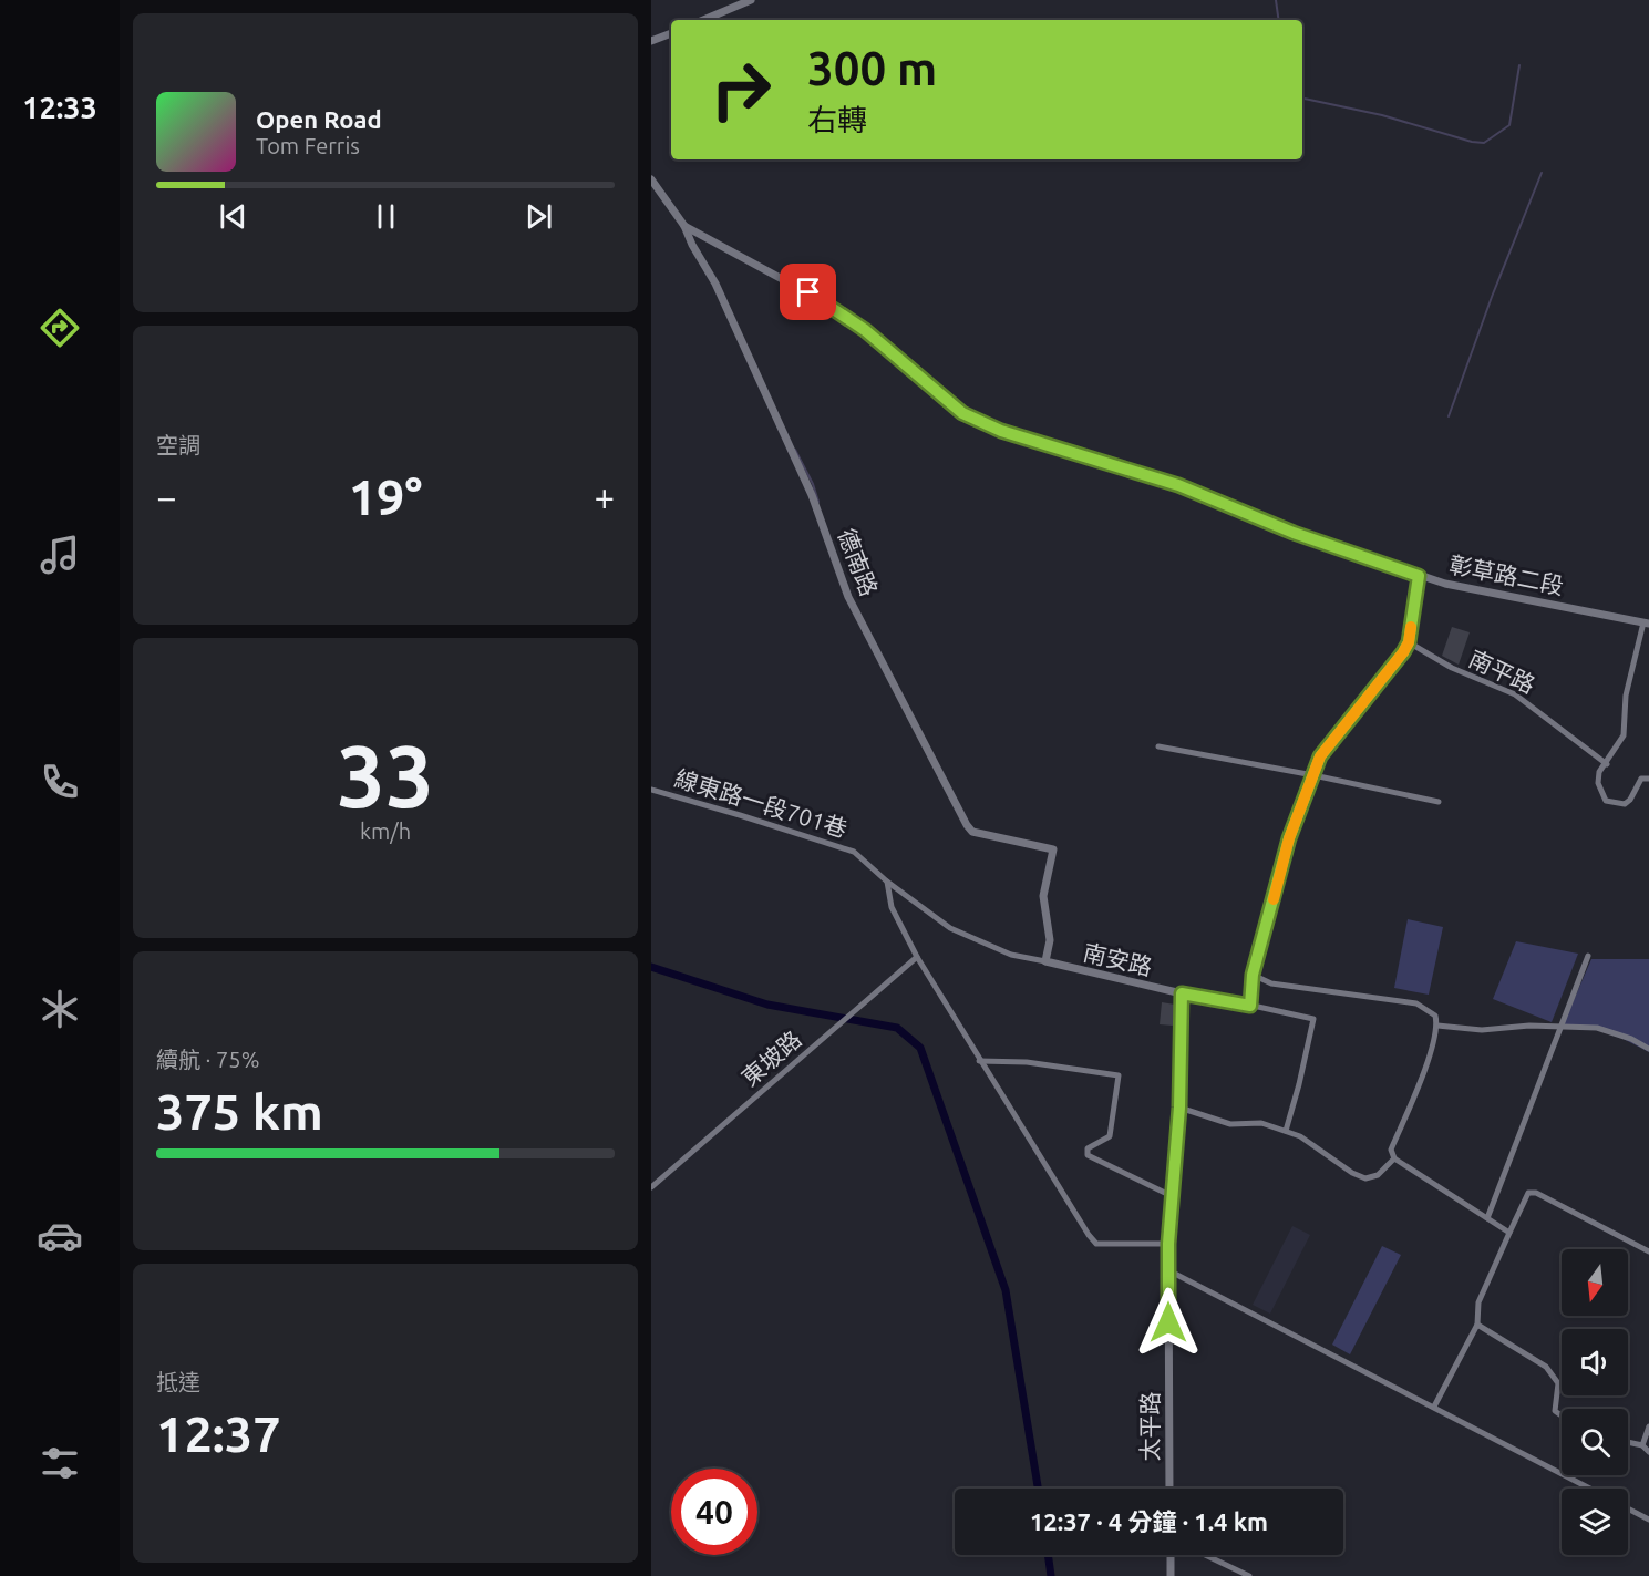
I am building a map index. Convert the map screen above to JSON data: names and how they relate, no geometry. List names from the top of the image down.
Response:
{
  "streets": {
    "street": [
      "德南路",
      "彰草路二段",
      "南平路",
      "線東路一段701巷",
      "南安路",
      "東坡路",
      "太平路"
    ]
  },
  "crossings": [
    ["德南路", "彰草路二段"],
    ["德南路", "線東路一段701巷"],
    ["德南路", "南安路"],
    ["線東路一段701巷", "南安路"],
    ["南安路", "太平路"]
  ],
  "north": "bottom",
  "page": {
    "tabs": "12:33",
    "turn": ["300 m", "右轉"],
    "song": ["Open Road", "Tom Ferris"],
    "tile": [
      "空調",
      ["33", "km/h"],
      ["續航 · 75%", "375 km"],
      ["抵達", "12:37"]
    ],
    "heat": ["−", "19°", "+"],
    "limit": "40",
    "trip": "12:37 · 4 分鐘 · 1.4 km"
  }
}
